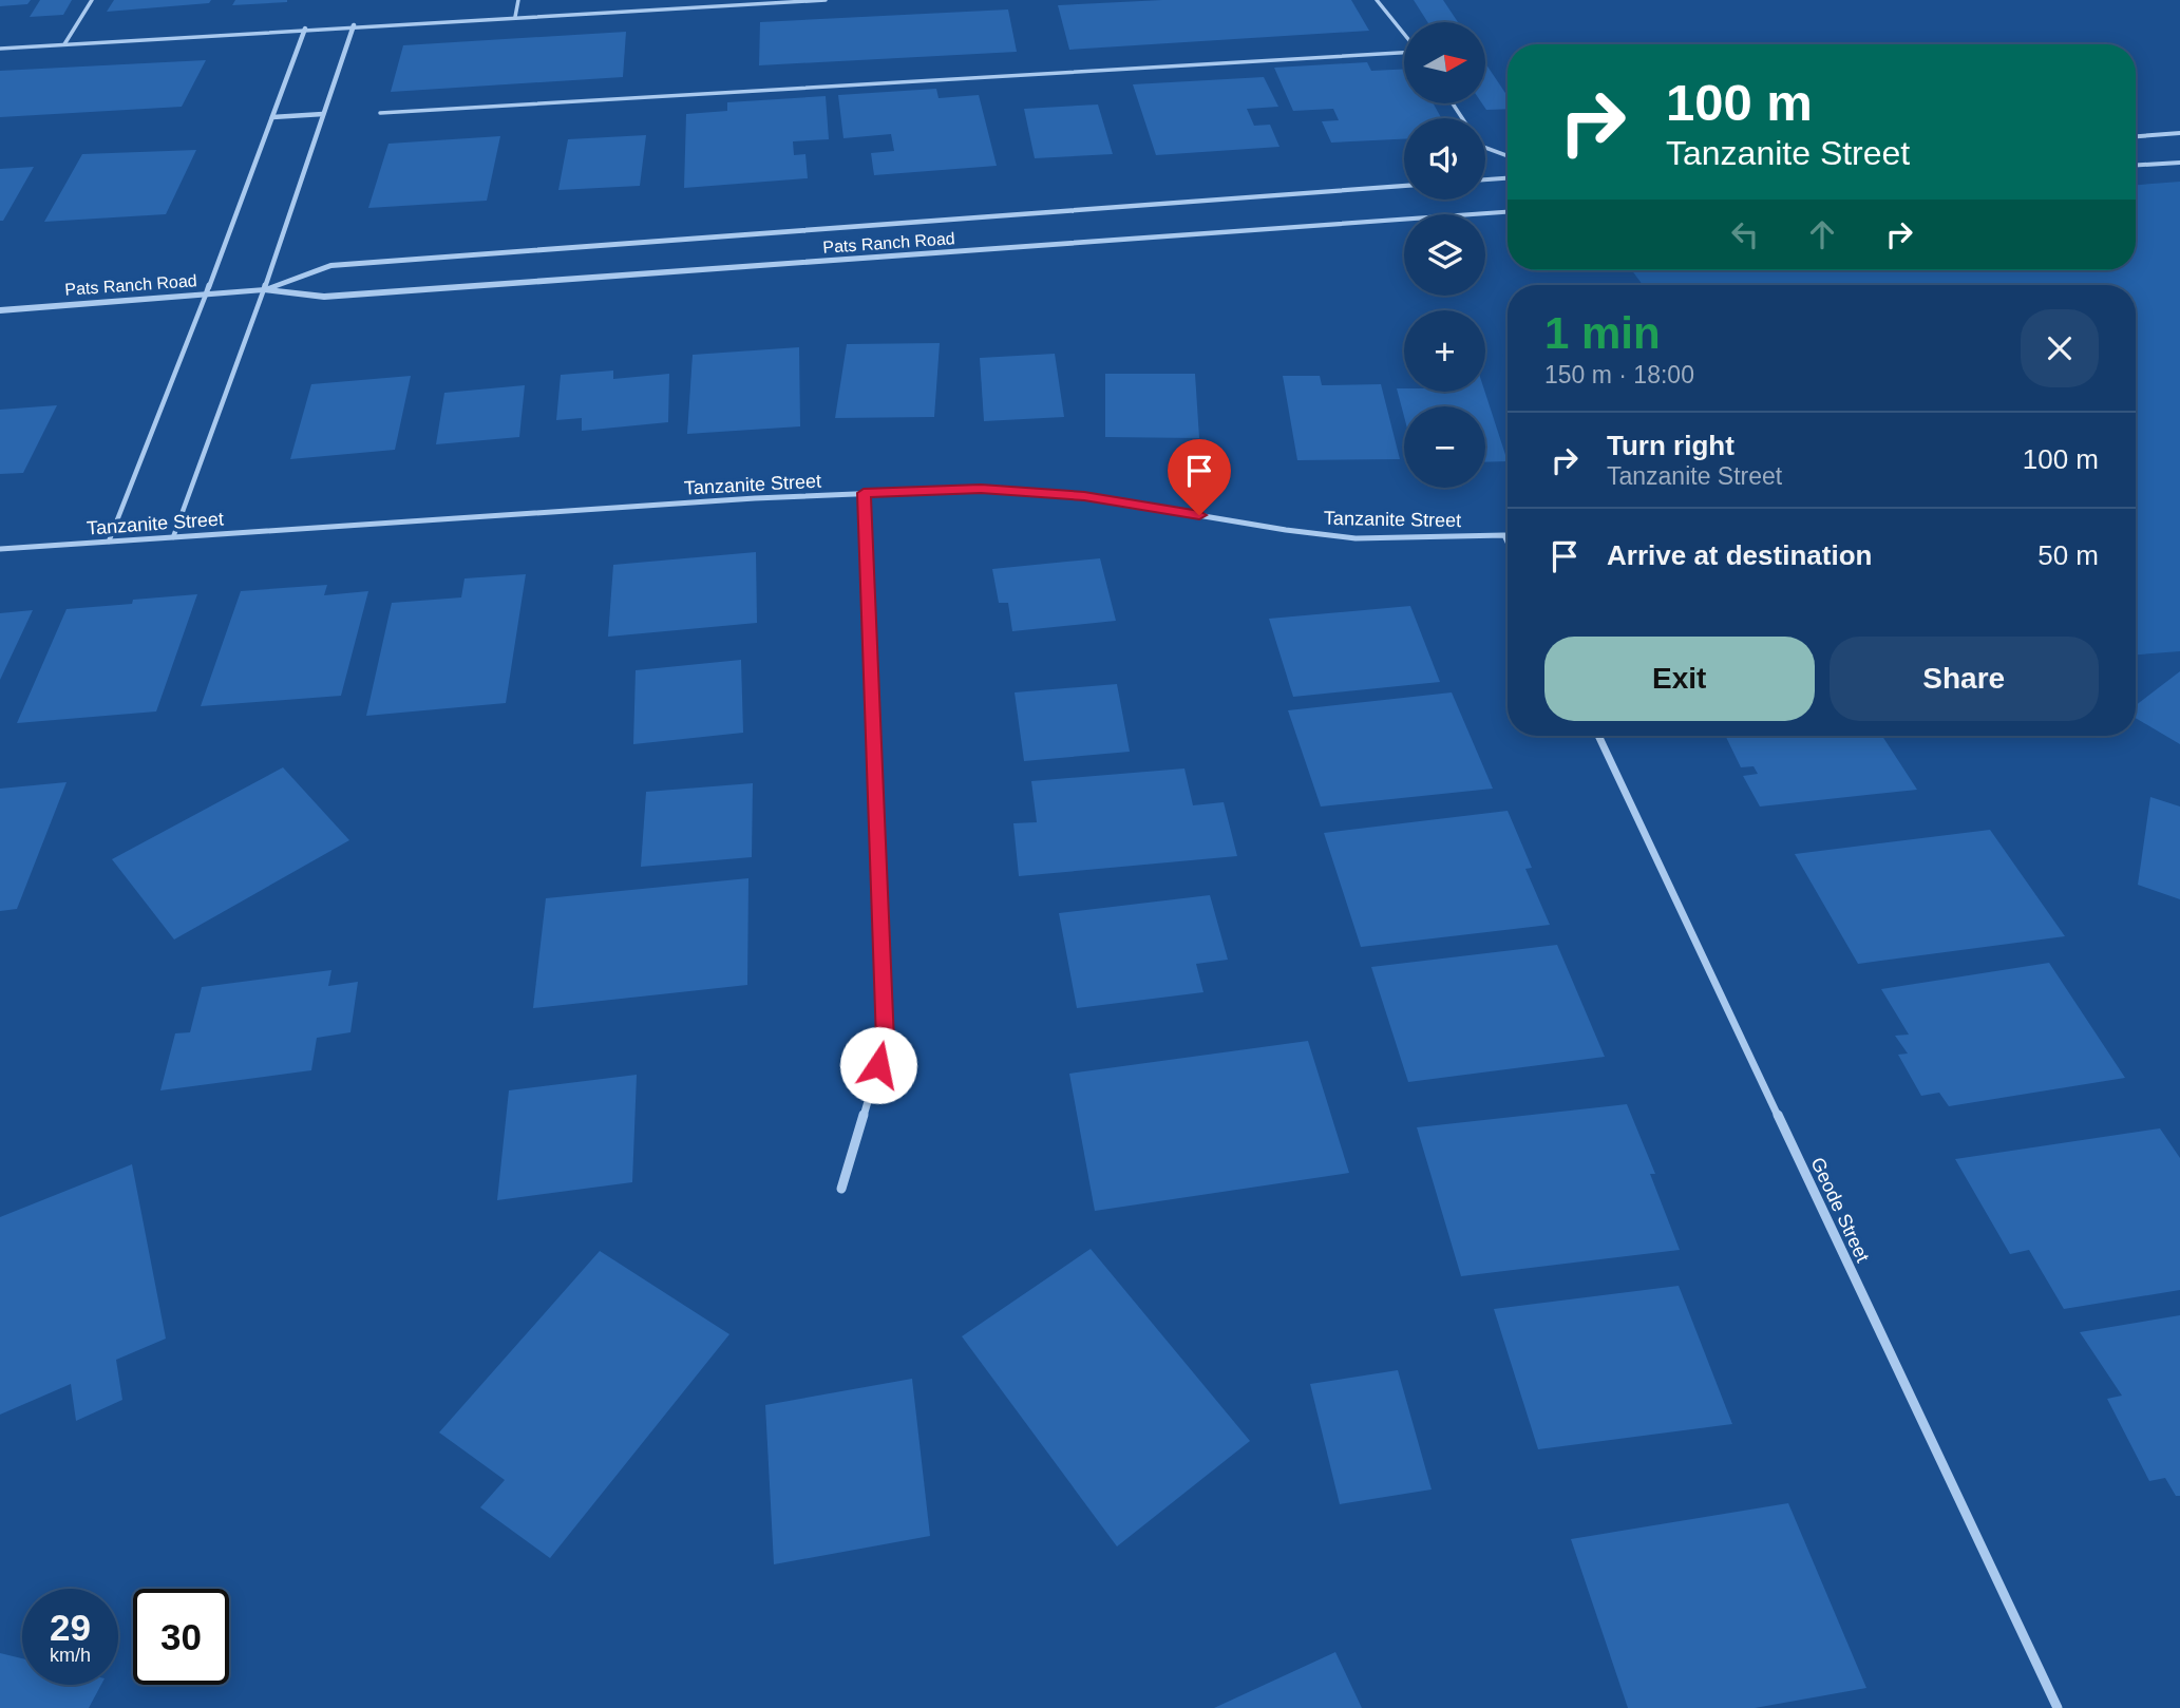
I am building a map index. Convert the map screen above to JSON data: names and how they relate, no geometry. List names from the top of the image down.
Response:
{
  "streets": {
    "street": ["Pats Ranch Road", "Tanzanite Street", "Geode Street"]
  },
  "north": "right",
  "page": {
    "map_buttons": ["+", "−"],
    "turn": ["100 m", "Tanzanite Street"],
    "heading": ["1 min", "150 m · 18:00"],
    "list": [
      {
        "name": "Turn right",
        "note": "Tanzanite Street",
        "value": "100 m"
      },
      {
        "name": "Arrive at destination",
        "value": "50 m"
      }
    ],
    "buttons": ["Exit", "Share"],
    "speed": "29 km/h",
    "limit": "30"
  }
}
